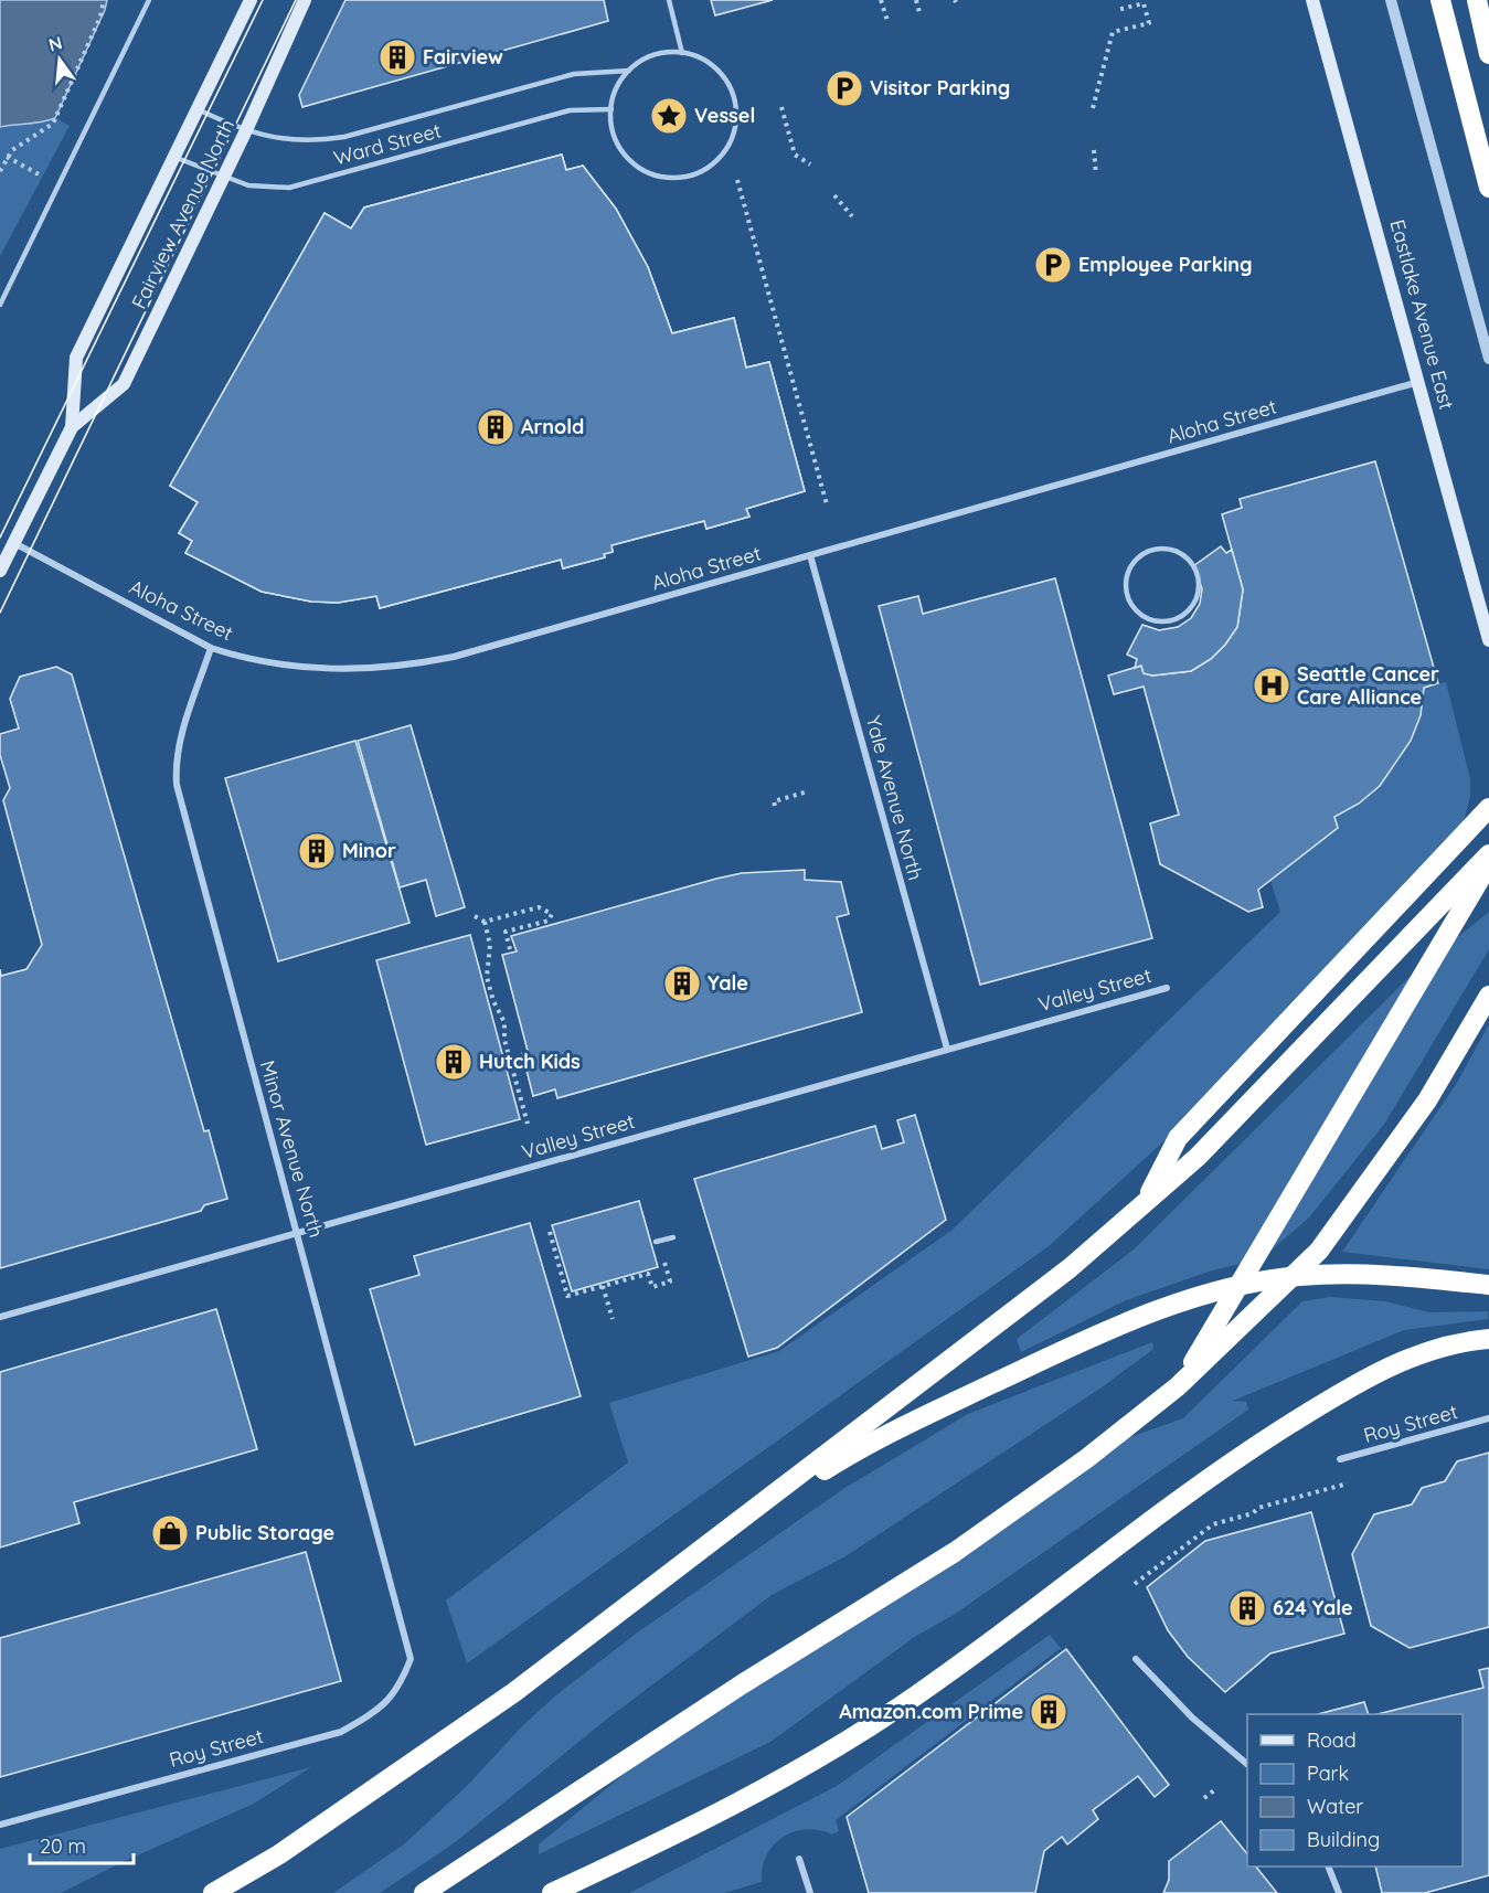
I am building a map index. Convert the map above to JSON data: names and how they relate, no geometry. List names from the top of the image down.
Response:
{
  "streets": {
    "main road": ["Fairview Avenue North", "Eastlake Avenue East"],
    "street": [
      "Aloha Street",
      "Yale Avenue North",
      "Valley Street",
      "Minor Avenue North",
      "Roy Street"
    ],
    "lane": ["Ward Street"]
  },
  "crossings": [
    ["Ward Street", "Fairview Avenue North"],
    ["Fairview Avenue North", "Aloha Street"],
    ["Eastlake Avenue East", "Aloha Street"],
    ["Aloha Street", "Yale Avenue North"],
    ["Aloha Street", "Minor Avenue North"],
    ["Yale Avenue North", "Valley Street"],
    ["Valley Street", "Minor Avenue North"],
    ["Minor Avenue North", "Roy Street"]
  ],
  "places": {
    "building": [
      "Fairview",
      "Arnold",
      "Minor",
      "Yale",
      "Hutch Kids",
      "624 Yale",
      "Amazon.com Prime"
    ],
    "parking": ["Visitor Parking", "Employee Parking"],
    "place": ["Vessel"],
    "hospital": ["Seattle Cancer Care Alliance"],
    "shop": ["Public Storage"]
  },
  "legend": [
    "Road",
    "Park",
    "Water",
    "Building"
  ],
  "scale_bar": "20 m",
  "north": "top"
}
